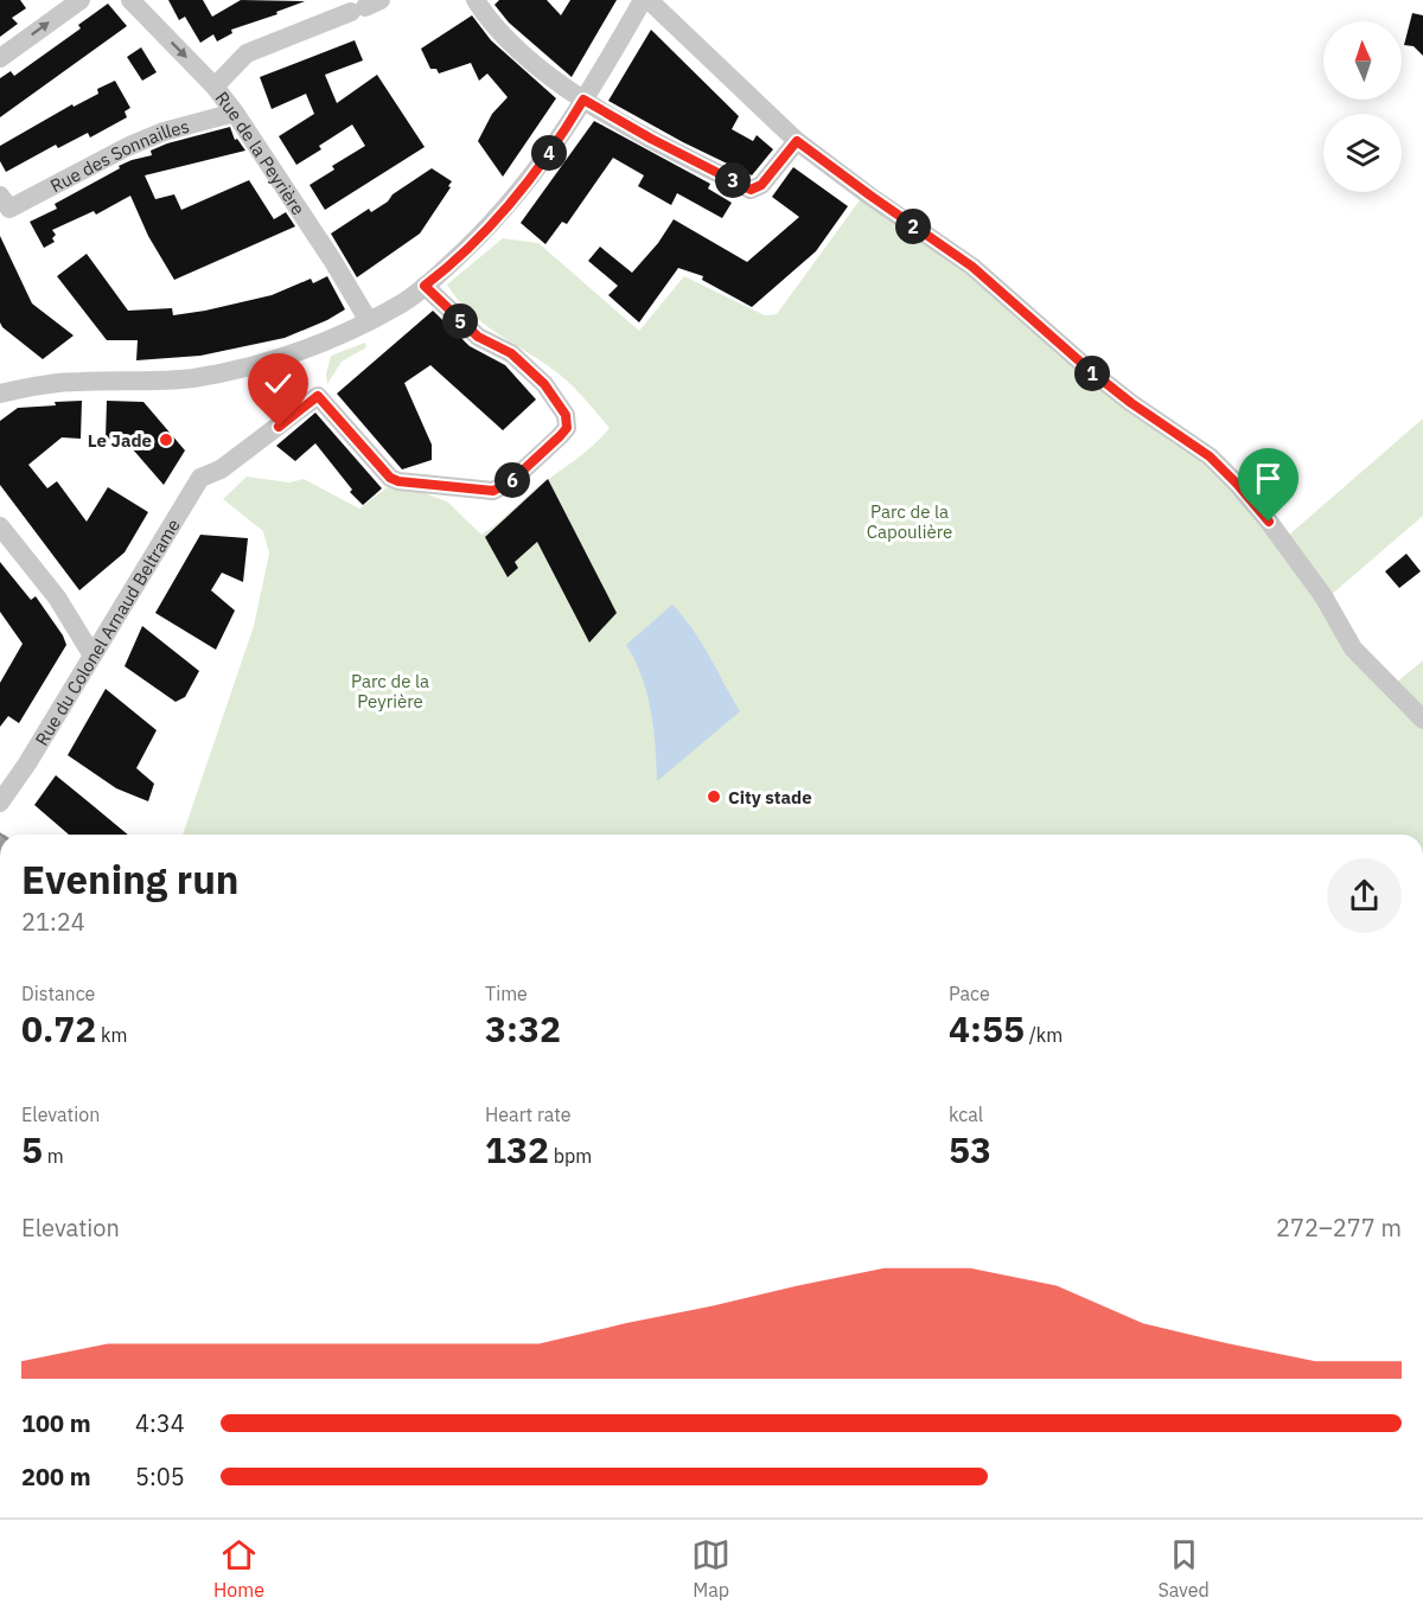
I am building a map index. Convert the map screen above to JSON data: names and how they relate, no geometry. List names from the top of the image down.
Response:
{
  "streets": {
    "street": ["Rue de la Peyrière", "Rue des Sonnailles", "Rue du Colonel Arnaud Beltrame"]
  },
  "crossings": [
    ["Rue de la Peyrière", "Rue des Sonnailles"]
  ],
  "parks": ["Parc de la Capoulière", "Parc de la Peyrière"],
  "places": ["Le Jade", "City stade"],
  "north": "top",
  "page": {
    "pins": [
      "4",
      "3",
      "2",
      "5",
      "1",
      "6"
    ],
    "heading": ["Evening run", "21:24"],
    "stats": [
      ["Distance", "0.72 km"],
      ["Time", "3:32"],
      ["Pace", "4:55 /km"],
      ["Elevation", "5 m"],
      ["Heart rate", "132 bpm"],
      ["kcal", "53"]
    ],
    "chart": ["Elevation", "272–277 m"],
    "list": [
      {
        "name": "100 m",
        "note": "4:34"
      },
      {
        "name": "200 m",
        "note": "5:05"
      }
    ],
    "tabs": ["Home", "Map", "Saved"]
  }
}
